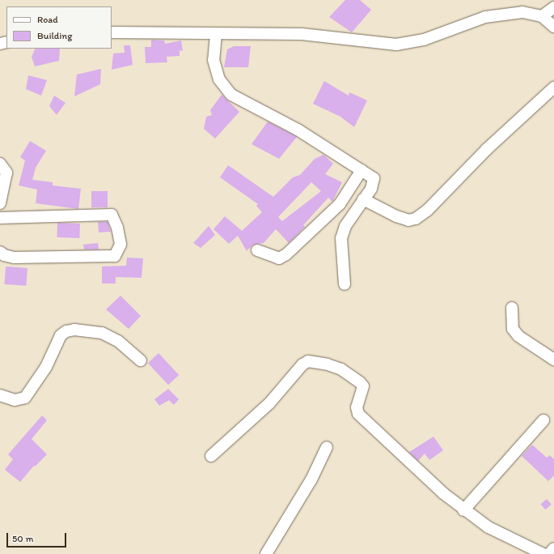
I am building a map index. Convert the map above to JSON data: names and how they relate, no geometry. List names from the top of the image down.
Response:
{
  "legend": ["Road", "Building"],
  "scale_bar": "50 m"
}
